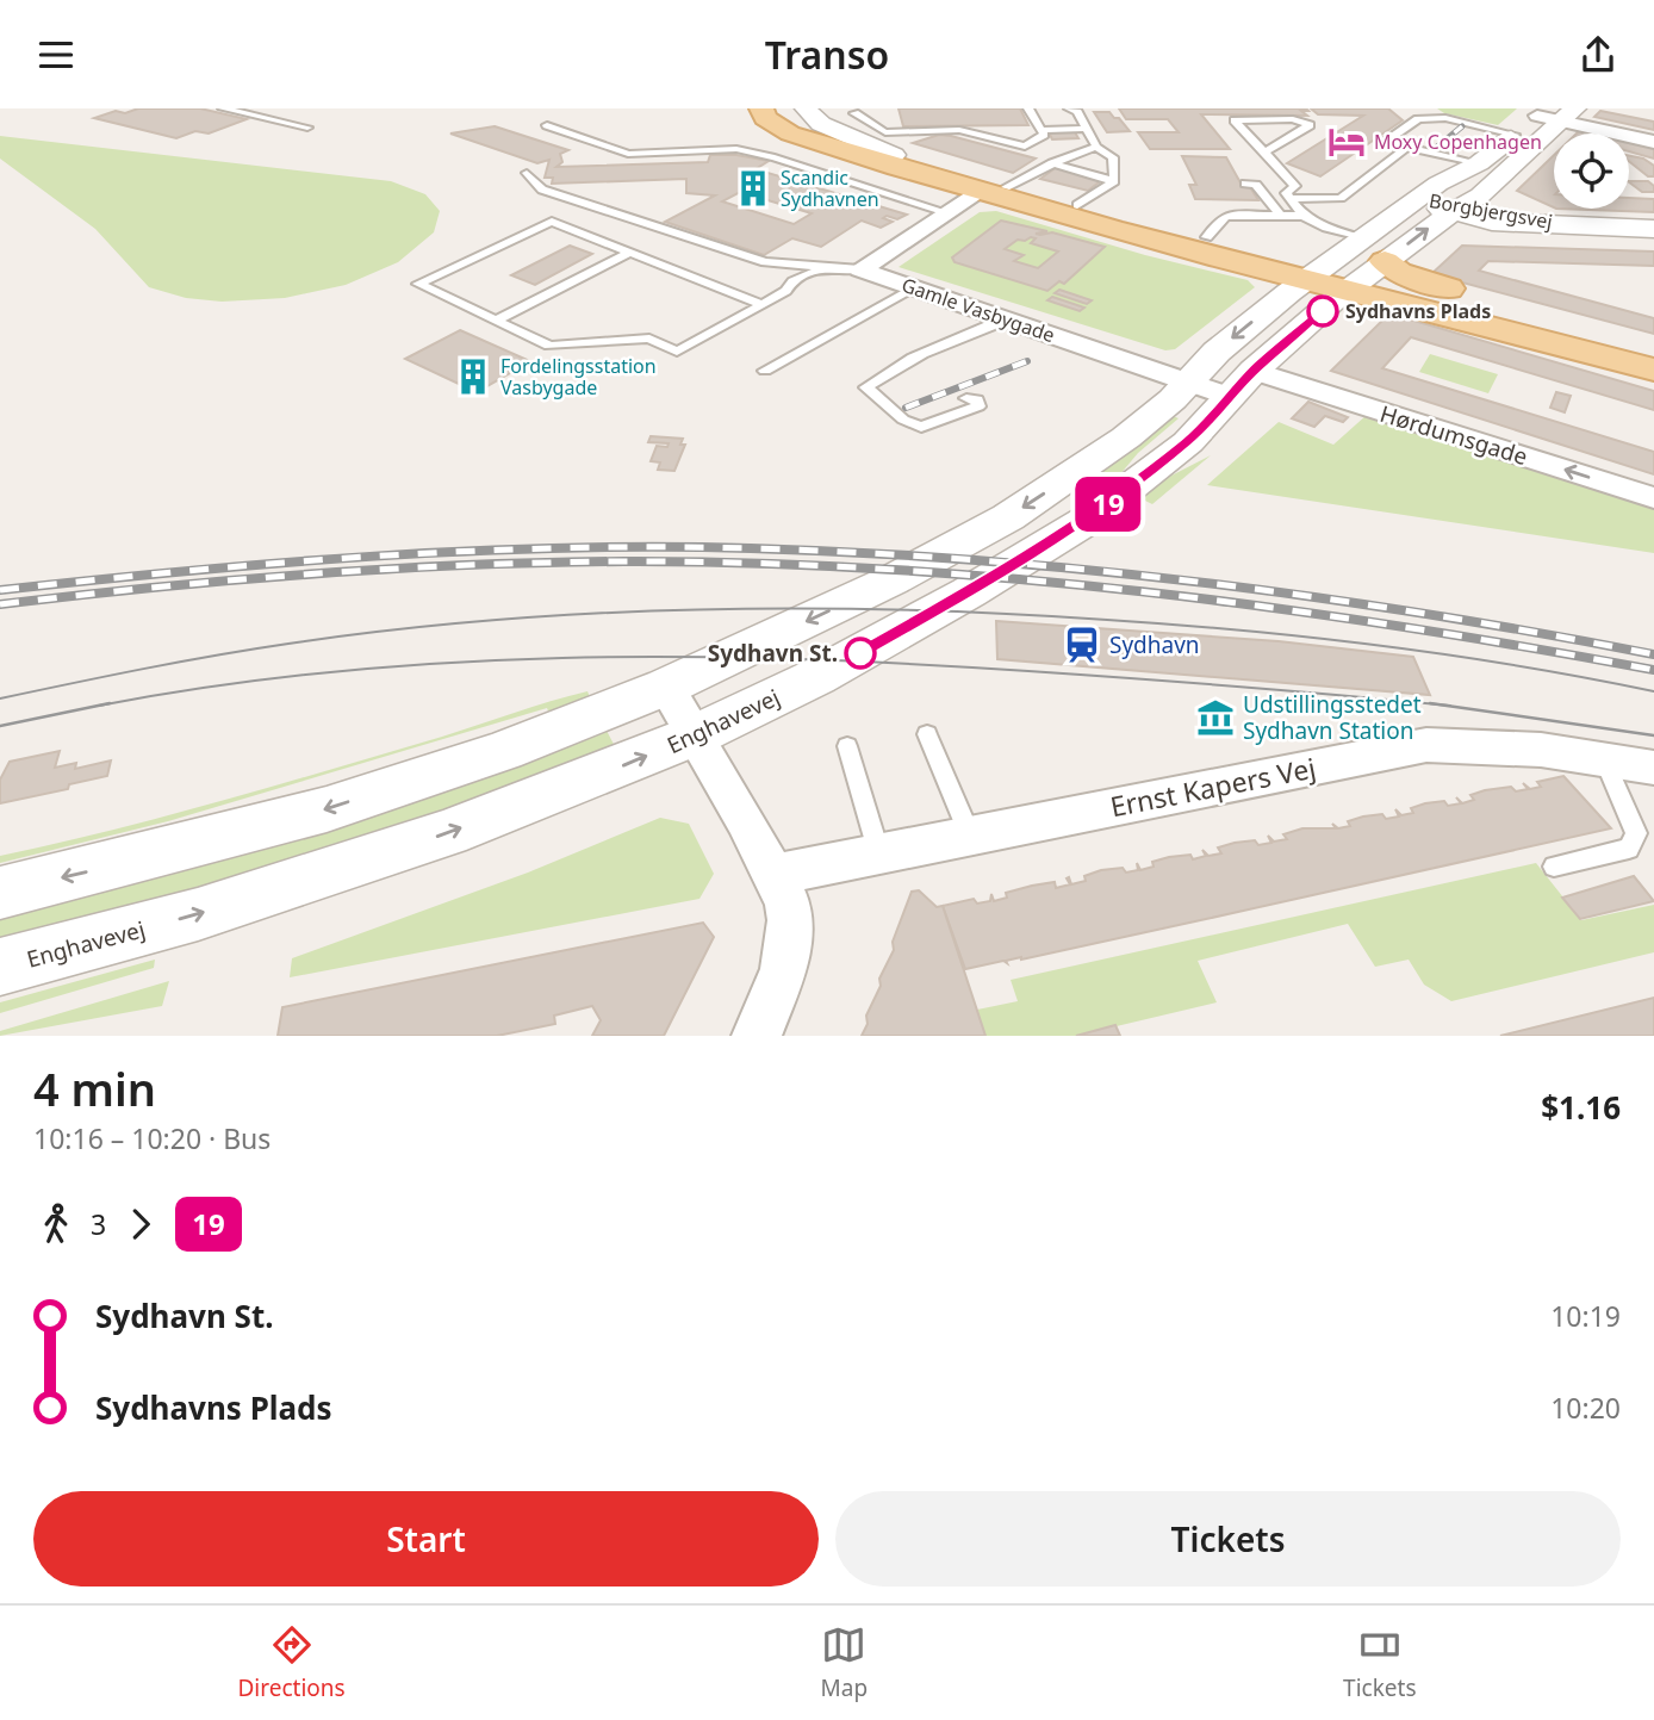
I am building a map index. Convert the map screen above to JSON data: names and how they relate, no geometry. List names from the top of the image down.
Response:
{
  "streets": {
    "street": [
      "Borgbjergsvej",
      "Gamle Vasbygade",
      "Hørdumsgade",
      "Enghavevej",
      "Ernst Kapers Vej"
    ]
  },
  "crossings": [
    ["Gamle Vasbygade", "Hørdumsgade"],
    ["Gamle Vasbygade", "Enghavevej"],
    ["Hørdumsgade", "Enghavevej"]
  ],
  "one_way": ["Hørdumsgade"],
  "places": {
    "hotel": ["Moxy Copenhagen"],
    "building": ["Scandic Sydhavnen", "Fordelingsstation Vasbygade"],
    "other": ["Sydhavns Plads", "Sydhavn St."],
    "station": ["Sydhavn"],
    "museum": ["Udstillingsstedet Sydhavn Station"]
  },
  "lines": ["bus line 19"],
  "page": {
    "header": "Transo",
    "on_map": "19",
    "heading": ["4 min", "10:16 – 10:20 · Bus", "$1.16"],
    "legs": ["3", "19"],
    "list": [
      {
        "name": "Sydhavn St.",
        "value": "10:19"
      },
      {
        "name": "Sydhavns Plads",
        "value": "10:20"
      }
    ],
    "buttons": ["Start", "Tickets"],
    "tabs": ["Directions", "Map", "Tickets"]
  }
}
